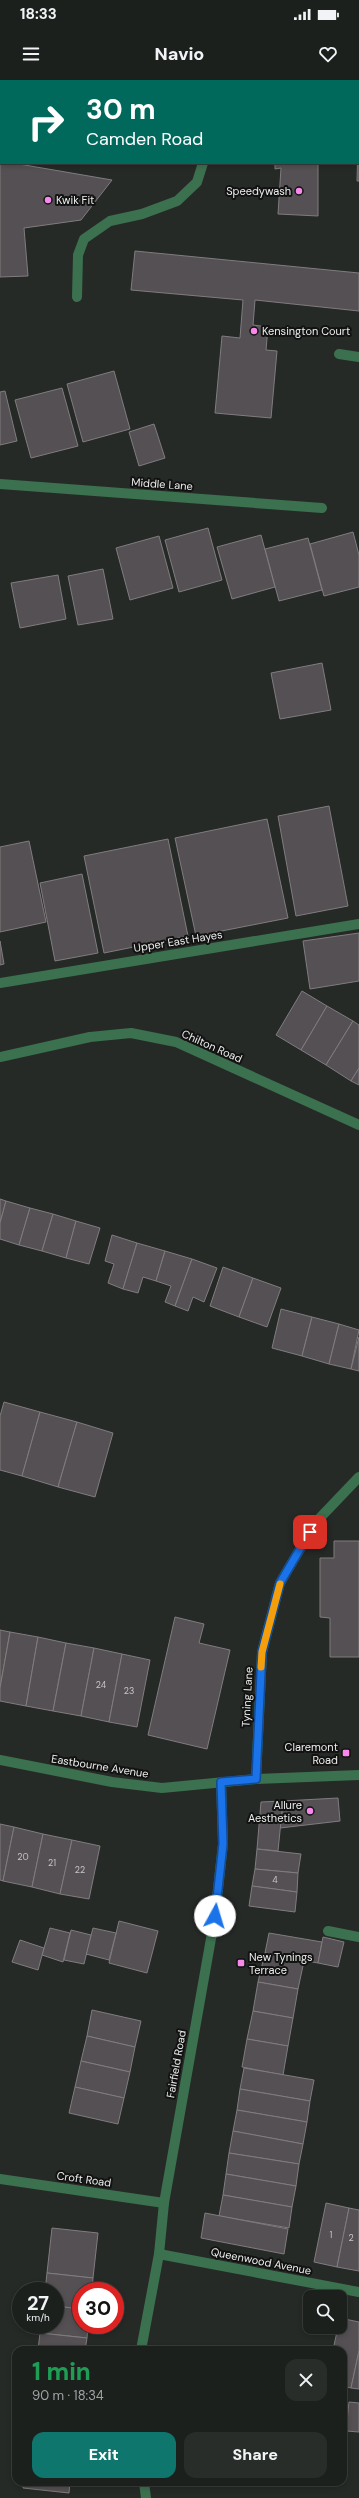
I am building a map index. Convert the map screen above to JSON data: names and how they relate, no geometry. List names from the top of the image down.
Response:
{
  "streets": {
    "street": [
      "Middle Lane",
      "Upper East Hayes",
      "Chilton Road",
      "Tyning Lane",
      "Eastbourne Avenue",
      "Fairfield Road",
      "Croft Road",
      "Queenwood Avenue"
    ]
  },
  "crossings": [
    ["Tyning Lane", "Eastbourne Avenue"],
    ["Eastbourne Avenue", "Fairfield Road"],
    ["Fairfield Road", "Croft Road"],
    ["Fairfield Road", "Queenwood Avenue"]
  ],
  "places": {
    "other": [
      "Speedywash",
      "Kwik Fit",
      "Kensington Court",
      "Allure Aesthetics"
    ],
    "transit": ["Claremont Road", "New Tynings Terrace"]
  },
  "house_numbers": [
    "24",
    "23",
    "20",
    "21",
    "22",
    "4",
    "1",
    "2"
  ],
  "page": {
    "status": "18:33",
    "header": "Navio",
    "turn": ["30 m", "Camden Road"],
    "speed": "27 km/h",
    "limit": "30",
    "heading": ["1 min", "90 m · 18:34"],
    "buttons": ["Exit", "Share"]
  }
}
